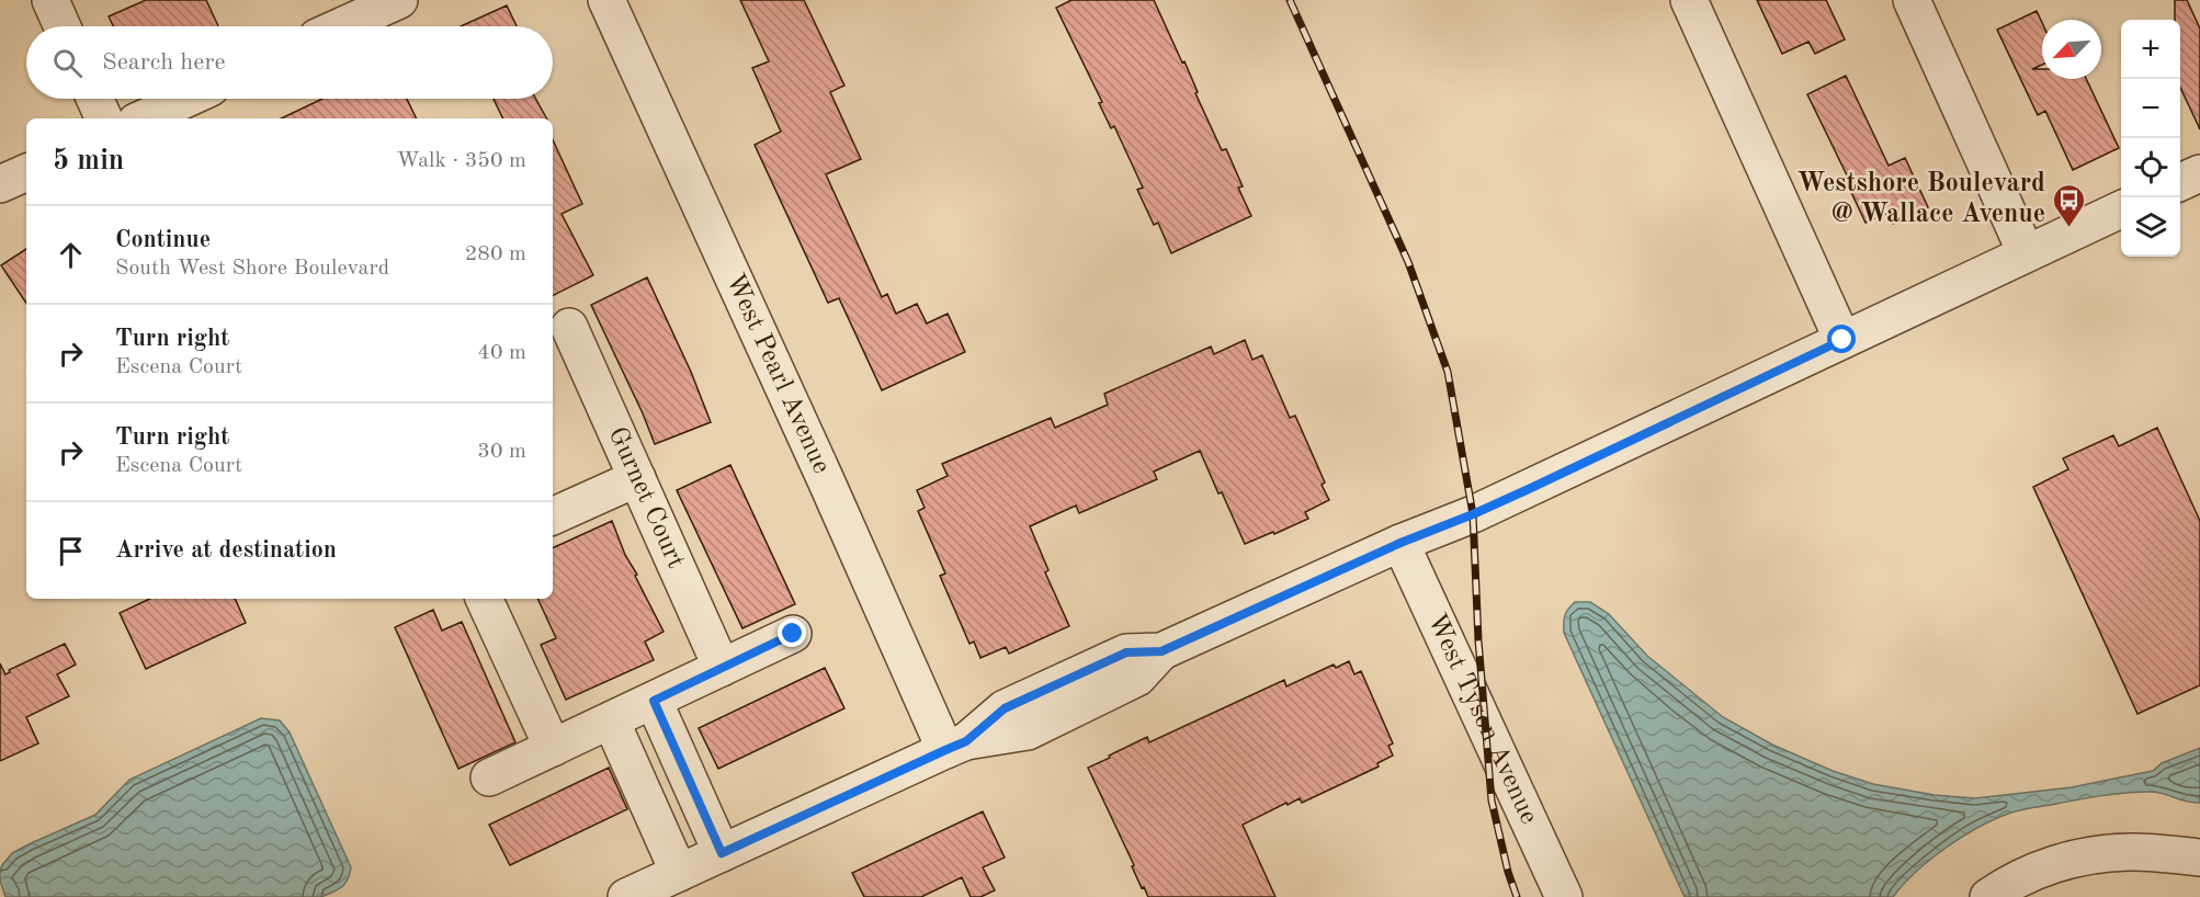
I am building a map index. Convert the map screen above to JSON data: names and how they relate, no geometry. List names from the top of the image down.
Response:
{
  "streets": {
    "street": ["West Pearl Avenue", "Gurnet Court", "West Tyson Avenue"]
  },
  "places": {
    "bus stop": ["Westshore Boulevard @ Wallace Avenue"]
  },
  "north": "bottom left",
  "page": {
    "map_buttons": ["+", "−"],
    "search": "Search here",
    "heading": ["5 min", "Walk · 350 m"],
    "list": [
      ["Continue", "South West Shore Boulevard", "280 m"],
      ["Turn right", "Escena Court", "40 m"],
      ["Turn right", "Escena Court", "30 m"],
      "Arrive at destination"
    ]
  }
}
